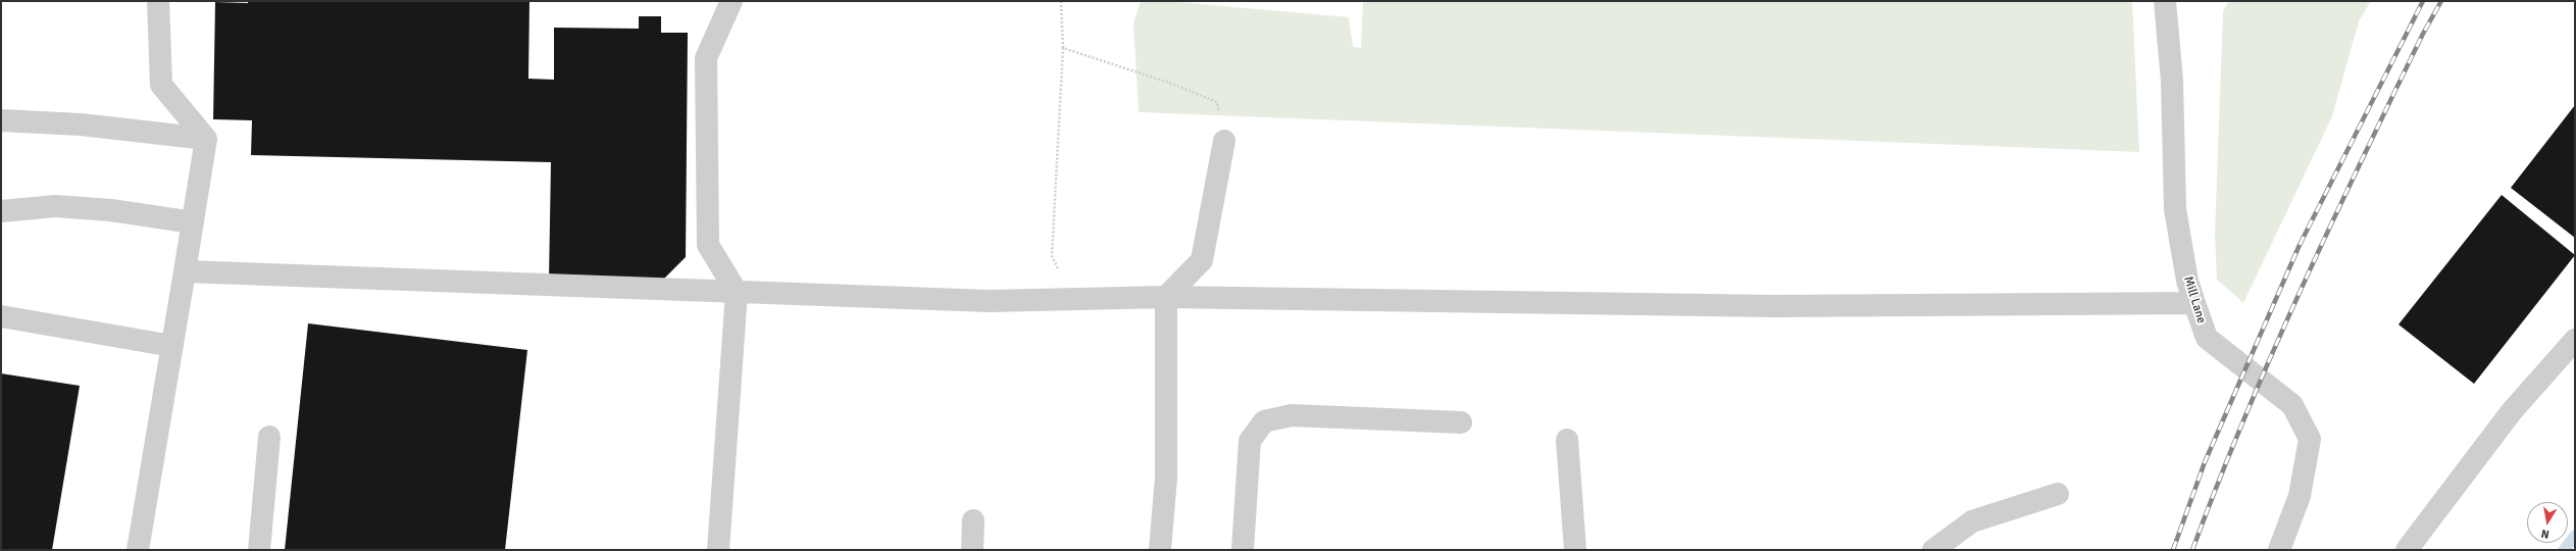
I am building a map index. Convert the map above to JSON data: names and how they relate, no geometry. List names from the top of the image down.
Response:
{
  "streets": {
    "street": ["Mill Lane"]
  },
  "north": "bottom"
}
